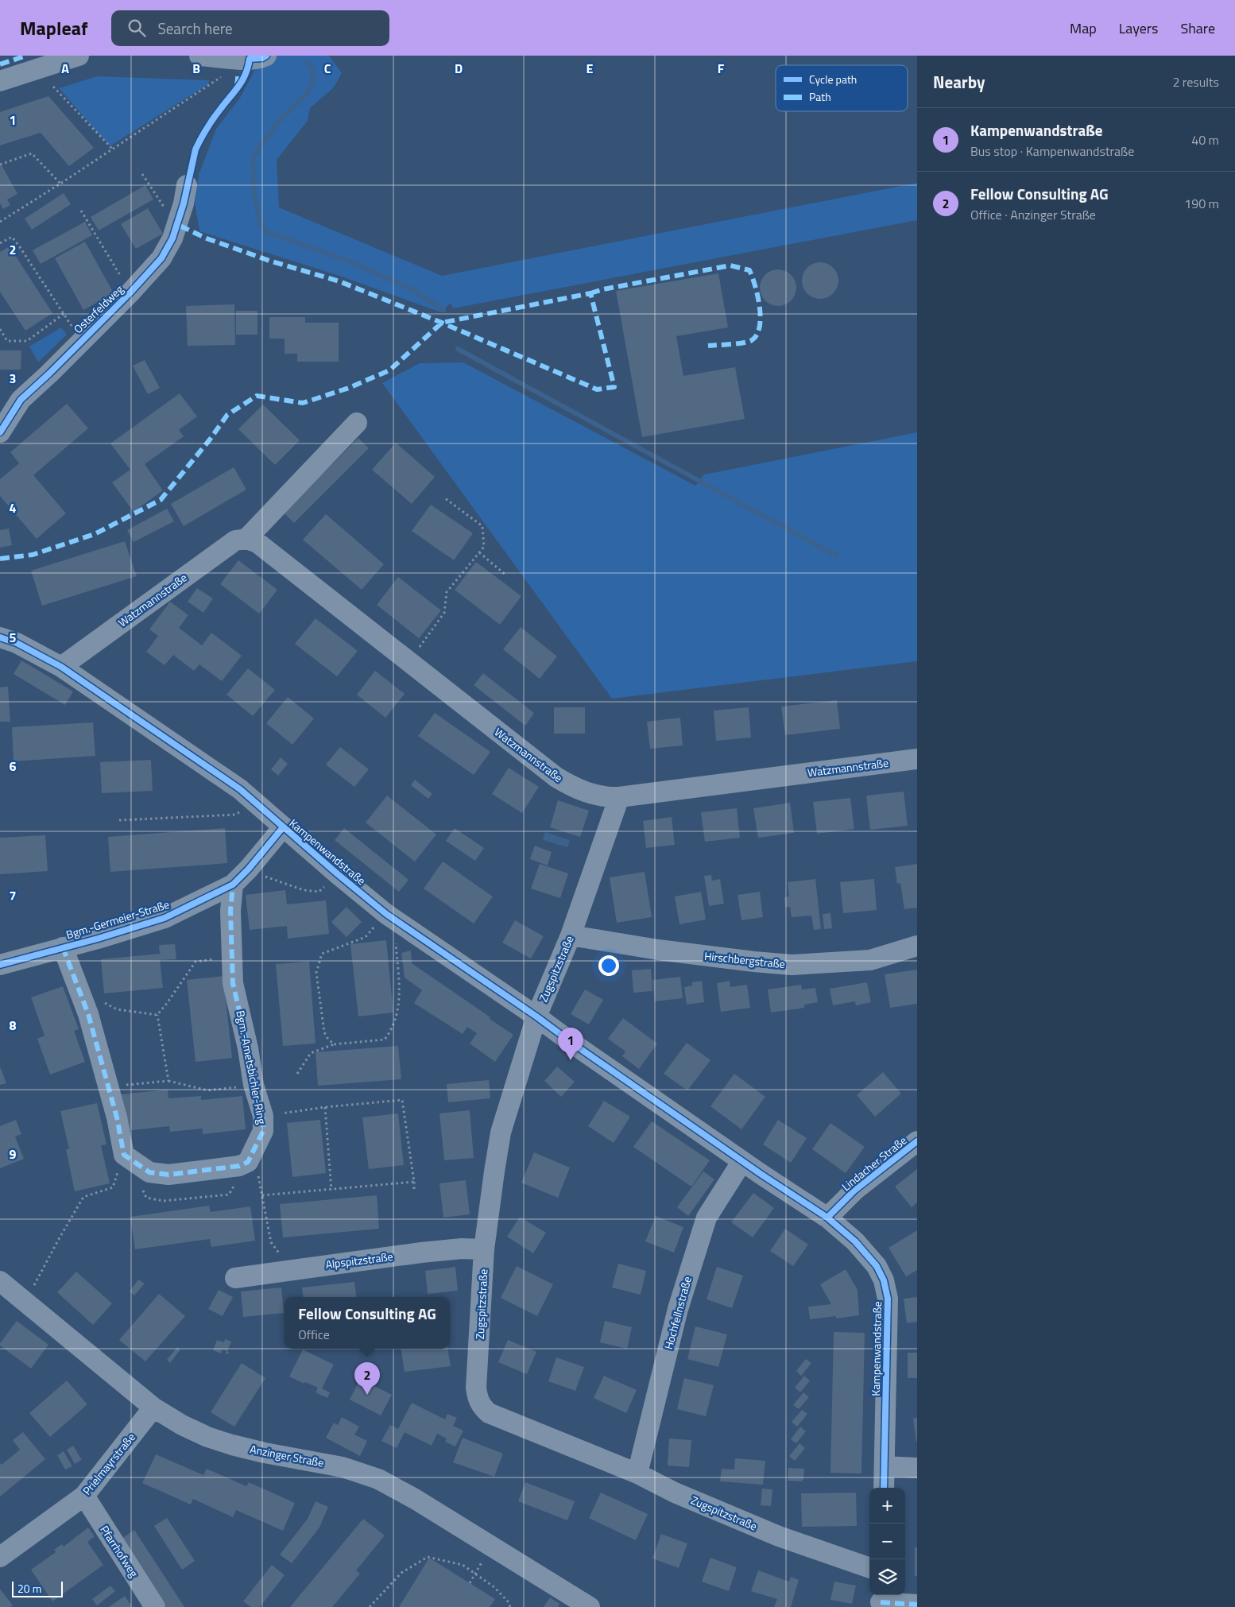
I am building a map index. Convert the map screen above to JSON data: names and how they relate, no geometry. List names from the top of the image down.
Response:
{
  "streets": {
    "street": [
      "Osterfeldweg",
      "Watzmannstraße",
      "Kampenwandstraße",
      "Bgm.-Germeier-Straße",
      "Hirschbergstraße",
      "Zugspitzstraße",
      "Bgm.-Ametsbichler-Ring",
      "Lindacher Straße",
      "Alpspitzstraße",
      "Hochfellnstraße",
      "Anzinger Straße",
      "Prielmayrstraße",
      "Pfarrhofweg"
    ]
  },
  "crossings": [
    ["Watzmannstraße", "Kampenwandstraße"],
    ["Watzmannstraße", "Zugspitzstraße"],
    ["Kampenwandstraße", "Bgm.-Germeier-Straße"],
    ["Kampenwandstraße", "Zugspitzstraße"],
    ["Kampenwandstraße", "Lindacher Straße"],
    ["Kampenwandstraße", "Hochfellnstraße"],
    ["Bgm.-Germeier-Straße", "Bgm.-Ametsbichler-Ring"],
    ["Hirschbergstraße", "Zugspitzstraße"],
    ["Zugspitzstraße", "Alpspitzstraße"],
    ["Zugspitzstraße", "Hochfellnstraße"],
    ["Anzinger Straße", "Prielmayrstraße"],
    ["Prielmayrstraße", "Pfarrhofweg"]
  ],
  "legend": ["Cycle path", "Path"],
  "scale_bar": "20 m",
  "page": {
    "header": "Mapleaf",
    "search": "Search here",
    "nav": ["Map", "Layers", "Share"],
    "heading": ["Nearby", "2 results"],
    "list": [
      {
        "mark": "1",
        "name": "Kampenwandstraße",
        "note": "Bus stop · Kampenwandstraße",
        "value": "40 m"
      },
      {
        "mark": "2",
        "name": "Fellow Consulting AG",
        "note": "Office · Anzinger Straße",
        "value": "190 m"
      }
    ],
    "pins": ["1", "2"],
    "popup": ["Fellow Consulting AG", "Office"],
    "map_buttons": ["+", "−"],
    "scale": "20 m"
  },
  "grid": {
    "columns": [
      "A",
      "B",
      "C",
      "D",
      "E",
      "F"
    ],
    "rows": [
      "1",
      "2",
      "3",
      "4",
      "5",
      "6",
      "7",
      "8",
      "9"
    ]
  }
}
